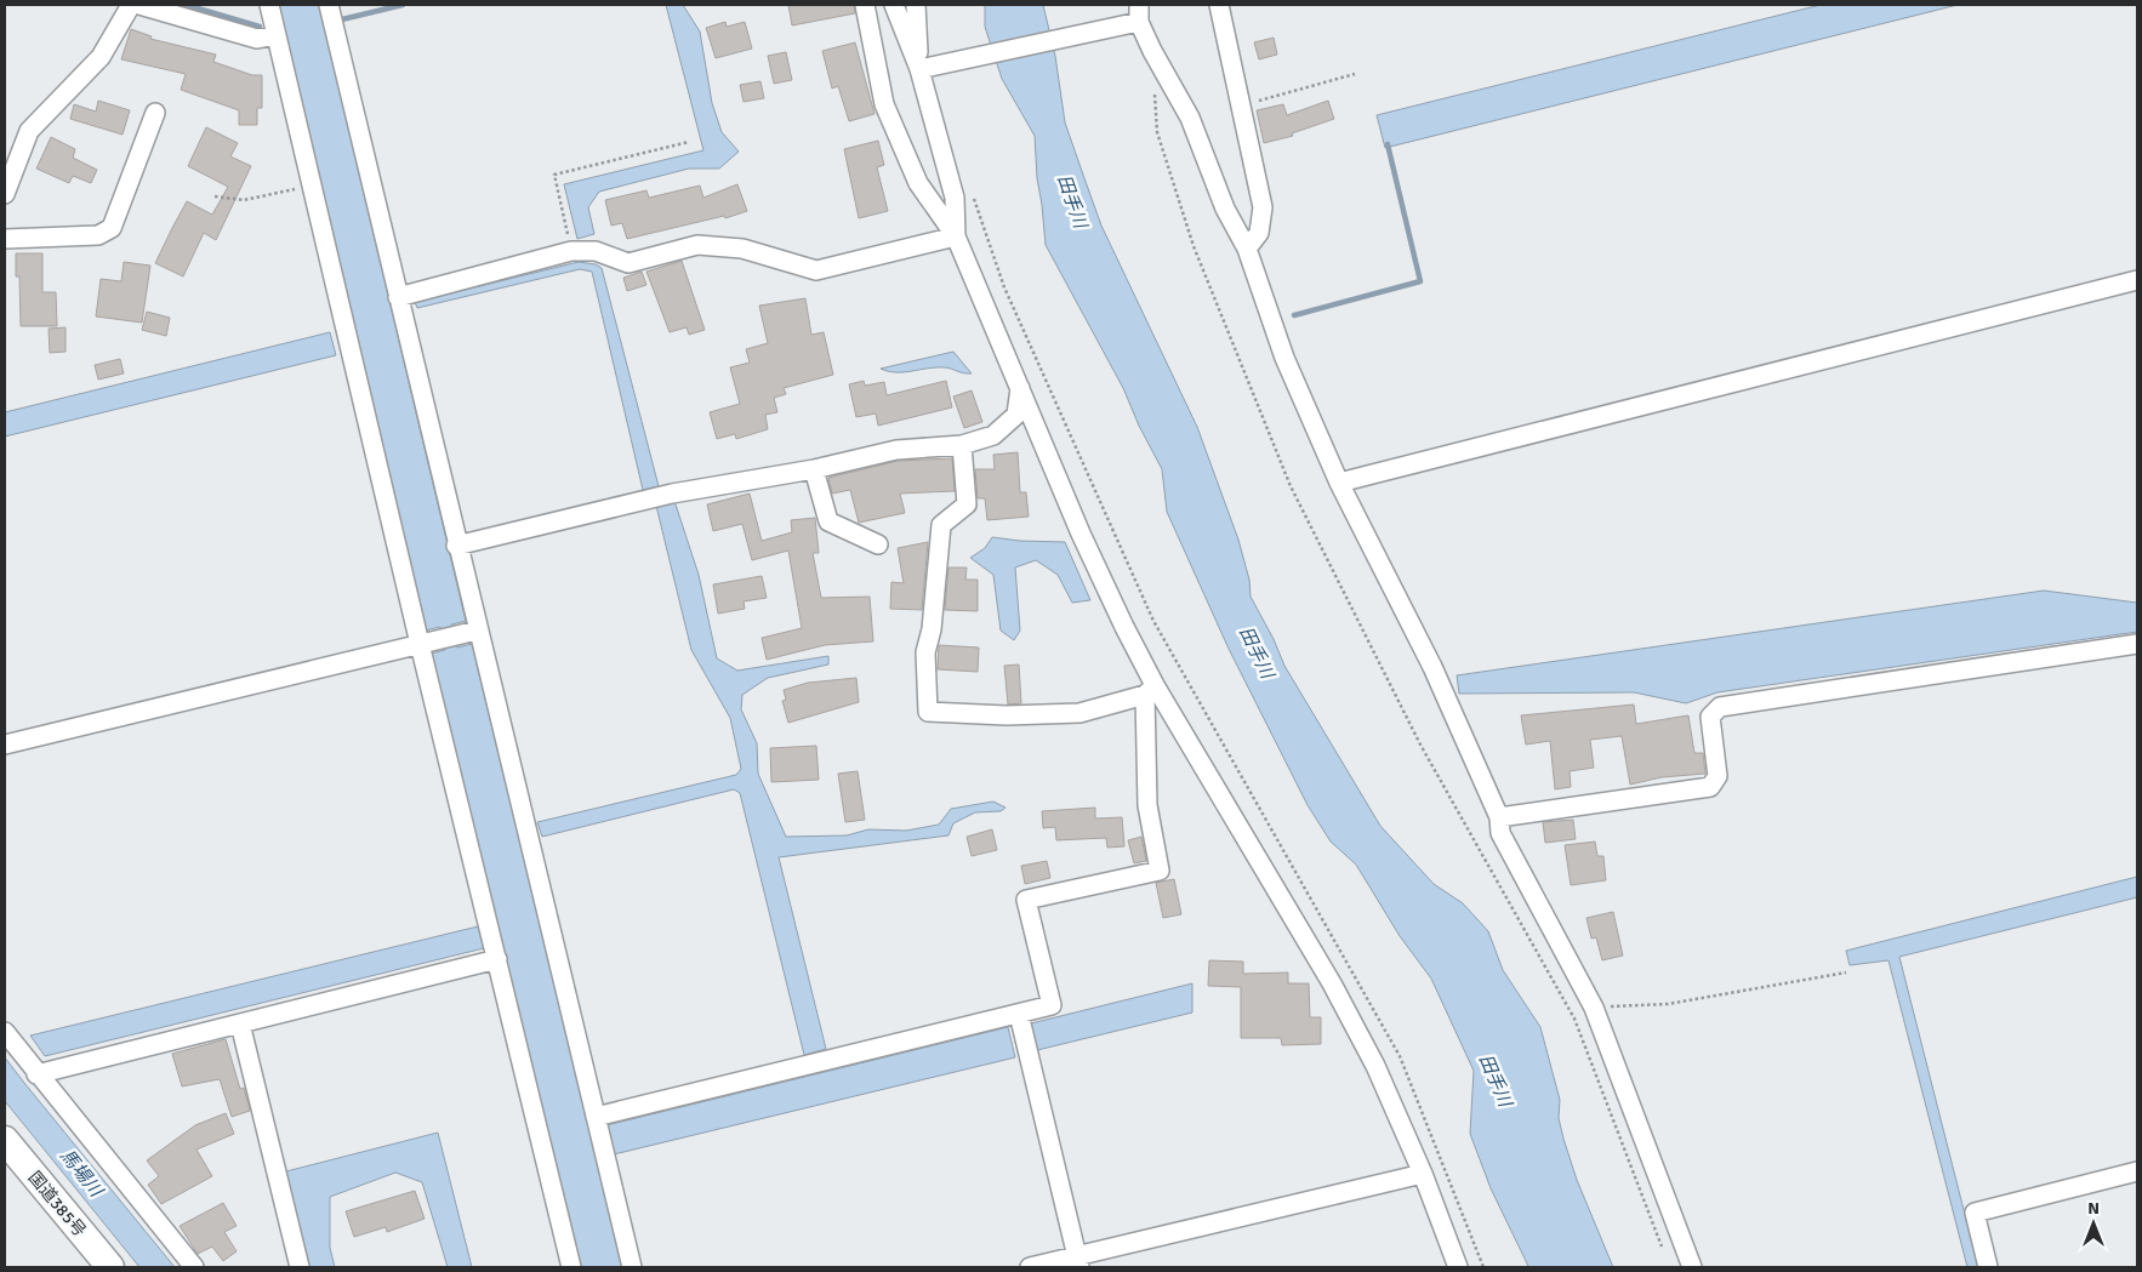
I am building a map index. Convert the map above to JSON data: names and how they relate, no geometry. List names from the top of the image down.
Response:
{
  "streets": {
    "highway": ["国道385号"]
  },
  "water": ["田手川", "馬場川"],
  "north": "top"
}
